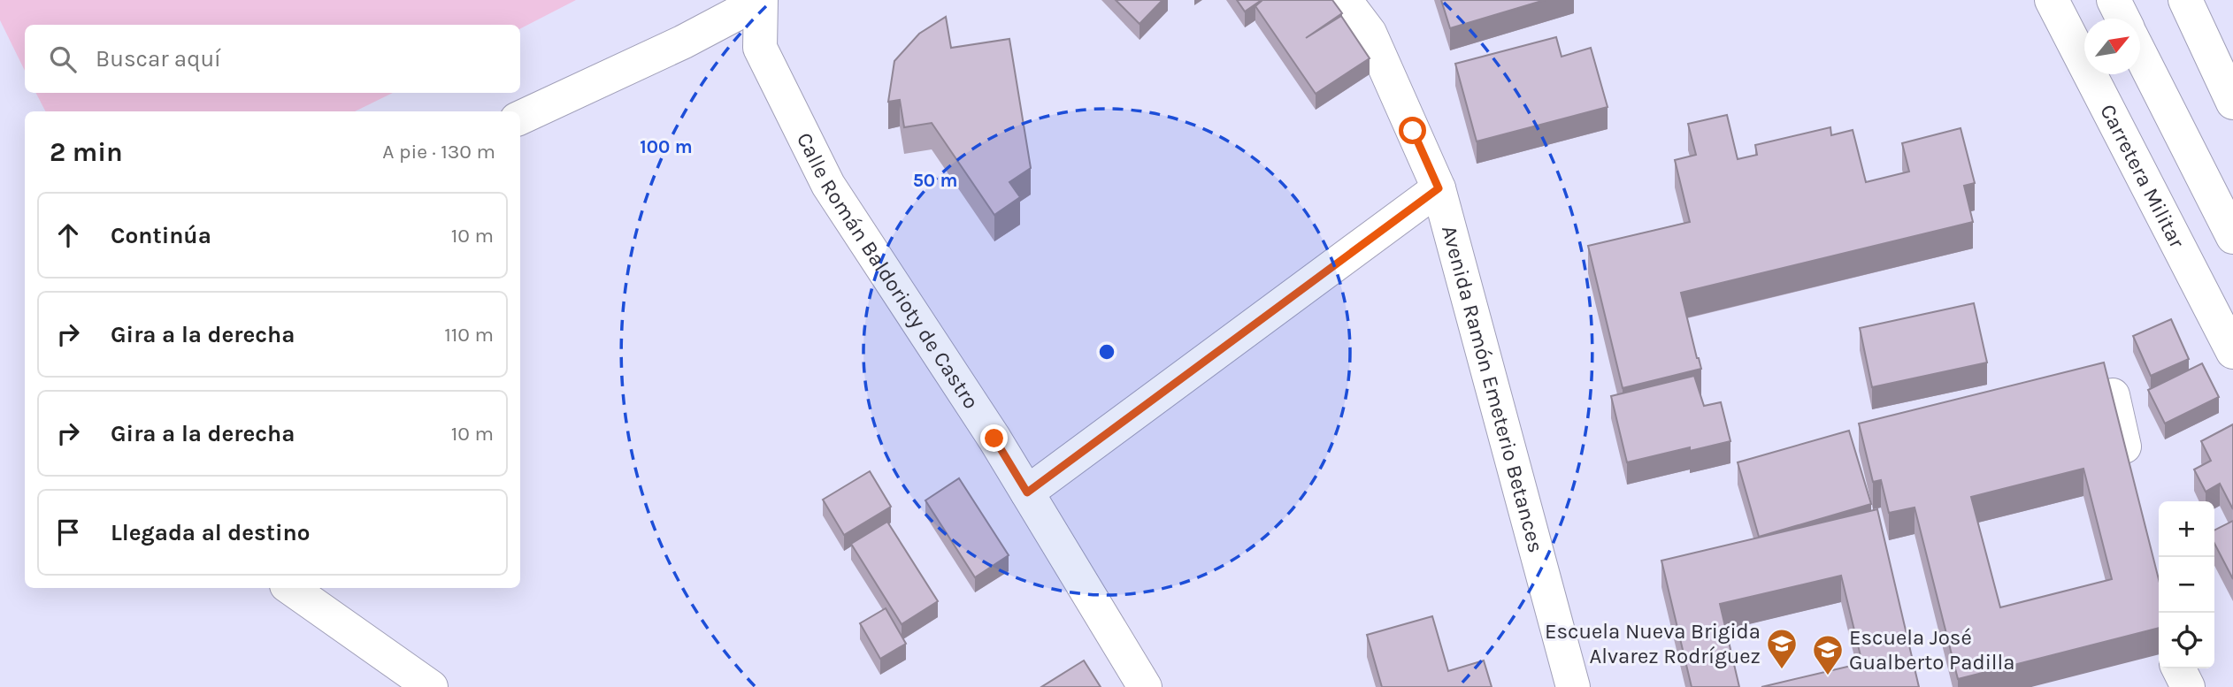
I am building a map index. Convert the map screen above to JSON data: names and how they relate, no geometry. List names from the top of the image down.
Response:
{
  "streets": {
    "street": ["Carretera Militar", "Calle Román Baldorioty de Castro", "Avenida Ramón Emeterio Betances"]
  },
  "places": {
    "school or university": ["Escuela Nueva Brigida Alvarez Rodríguez", "Escuela José Gualberto Padilla"]
  },
  "north": "top right",
  "page": {
    "search": "Buscar aquí",
    "heading": ["2 min", "A pie · 130 m"],
    "list": [
      ["Continúa", "10 m"],
      ["Gira a la derecha", "110 m"],
      ["Gira a la derecha", "10 m"],
      "Llegada al destino"
    ],
    "map_buttons": ["+", "−"]
  },
  "rings": ["100 m", "50 m"]
}
